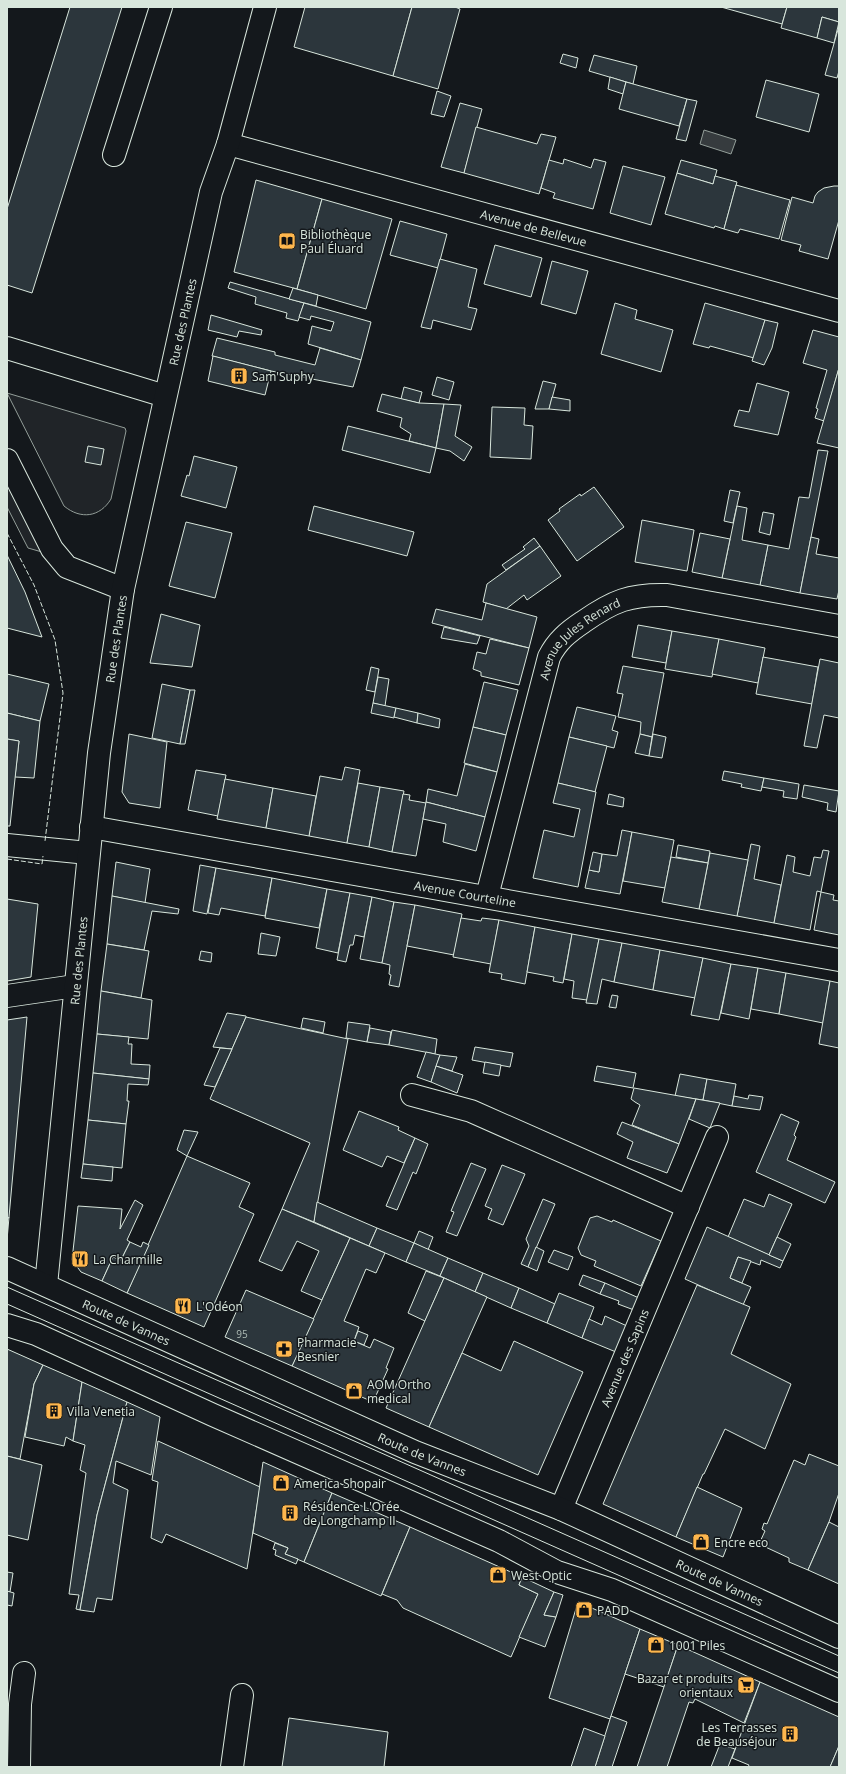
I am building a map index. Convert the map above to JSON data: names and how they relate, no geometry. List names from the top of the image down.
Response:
{
  "streets": {
    "street": [
      "Avenue de Bellevue",
      "Rue des Plantes",
      "Avenue Jules Renard",
      "Avenue Courteline",
      "Route de Vannes",
      "Avenue des Sapins"
    ]
  },
  "crossings": [
    ["Avenue de Bellevue", "Rue des Plantes"],
    ["Rue des Plantes", "Avenue Courteline"],
    ["Rue des Plantes", "Route de Vannes"],
    ["Avenue Jules Renard", "Avenue Courteline"],
    ["Route de Vannes", "Avenue des Sapins"]
  ],
  "places": {
    "library": ["Bibliothèque Paul Éluard"],
    "building": [
      "Sam'Suphy",
      "Villa Venetia",
      "Résidence L'Orée de Longchamp II",
      "Les Terrasses de Beauséjour"
    ],
    "restaurant": ["La Charmille", "L'Odéon"],
    "pharmacy": ["Pharmacie Besnier"],
    "shop": [
      "AOM Ortho medical",
      "America Shopair",
      "Encre eco",
      "West Optic",
      "PADD",
      "1001 Piles"
    ],
    "supermarket": ["Bazar et produits orientaux"]
  },
  "house_numbers": ["95"]
}
